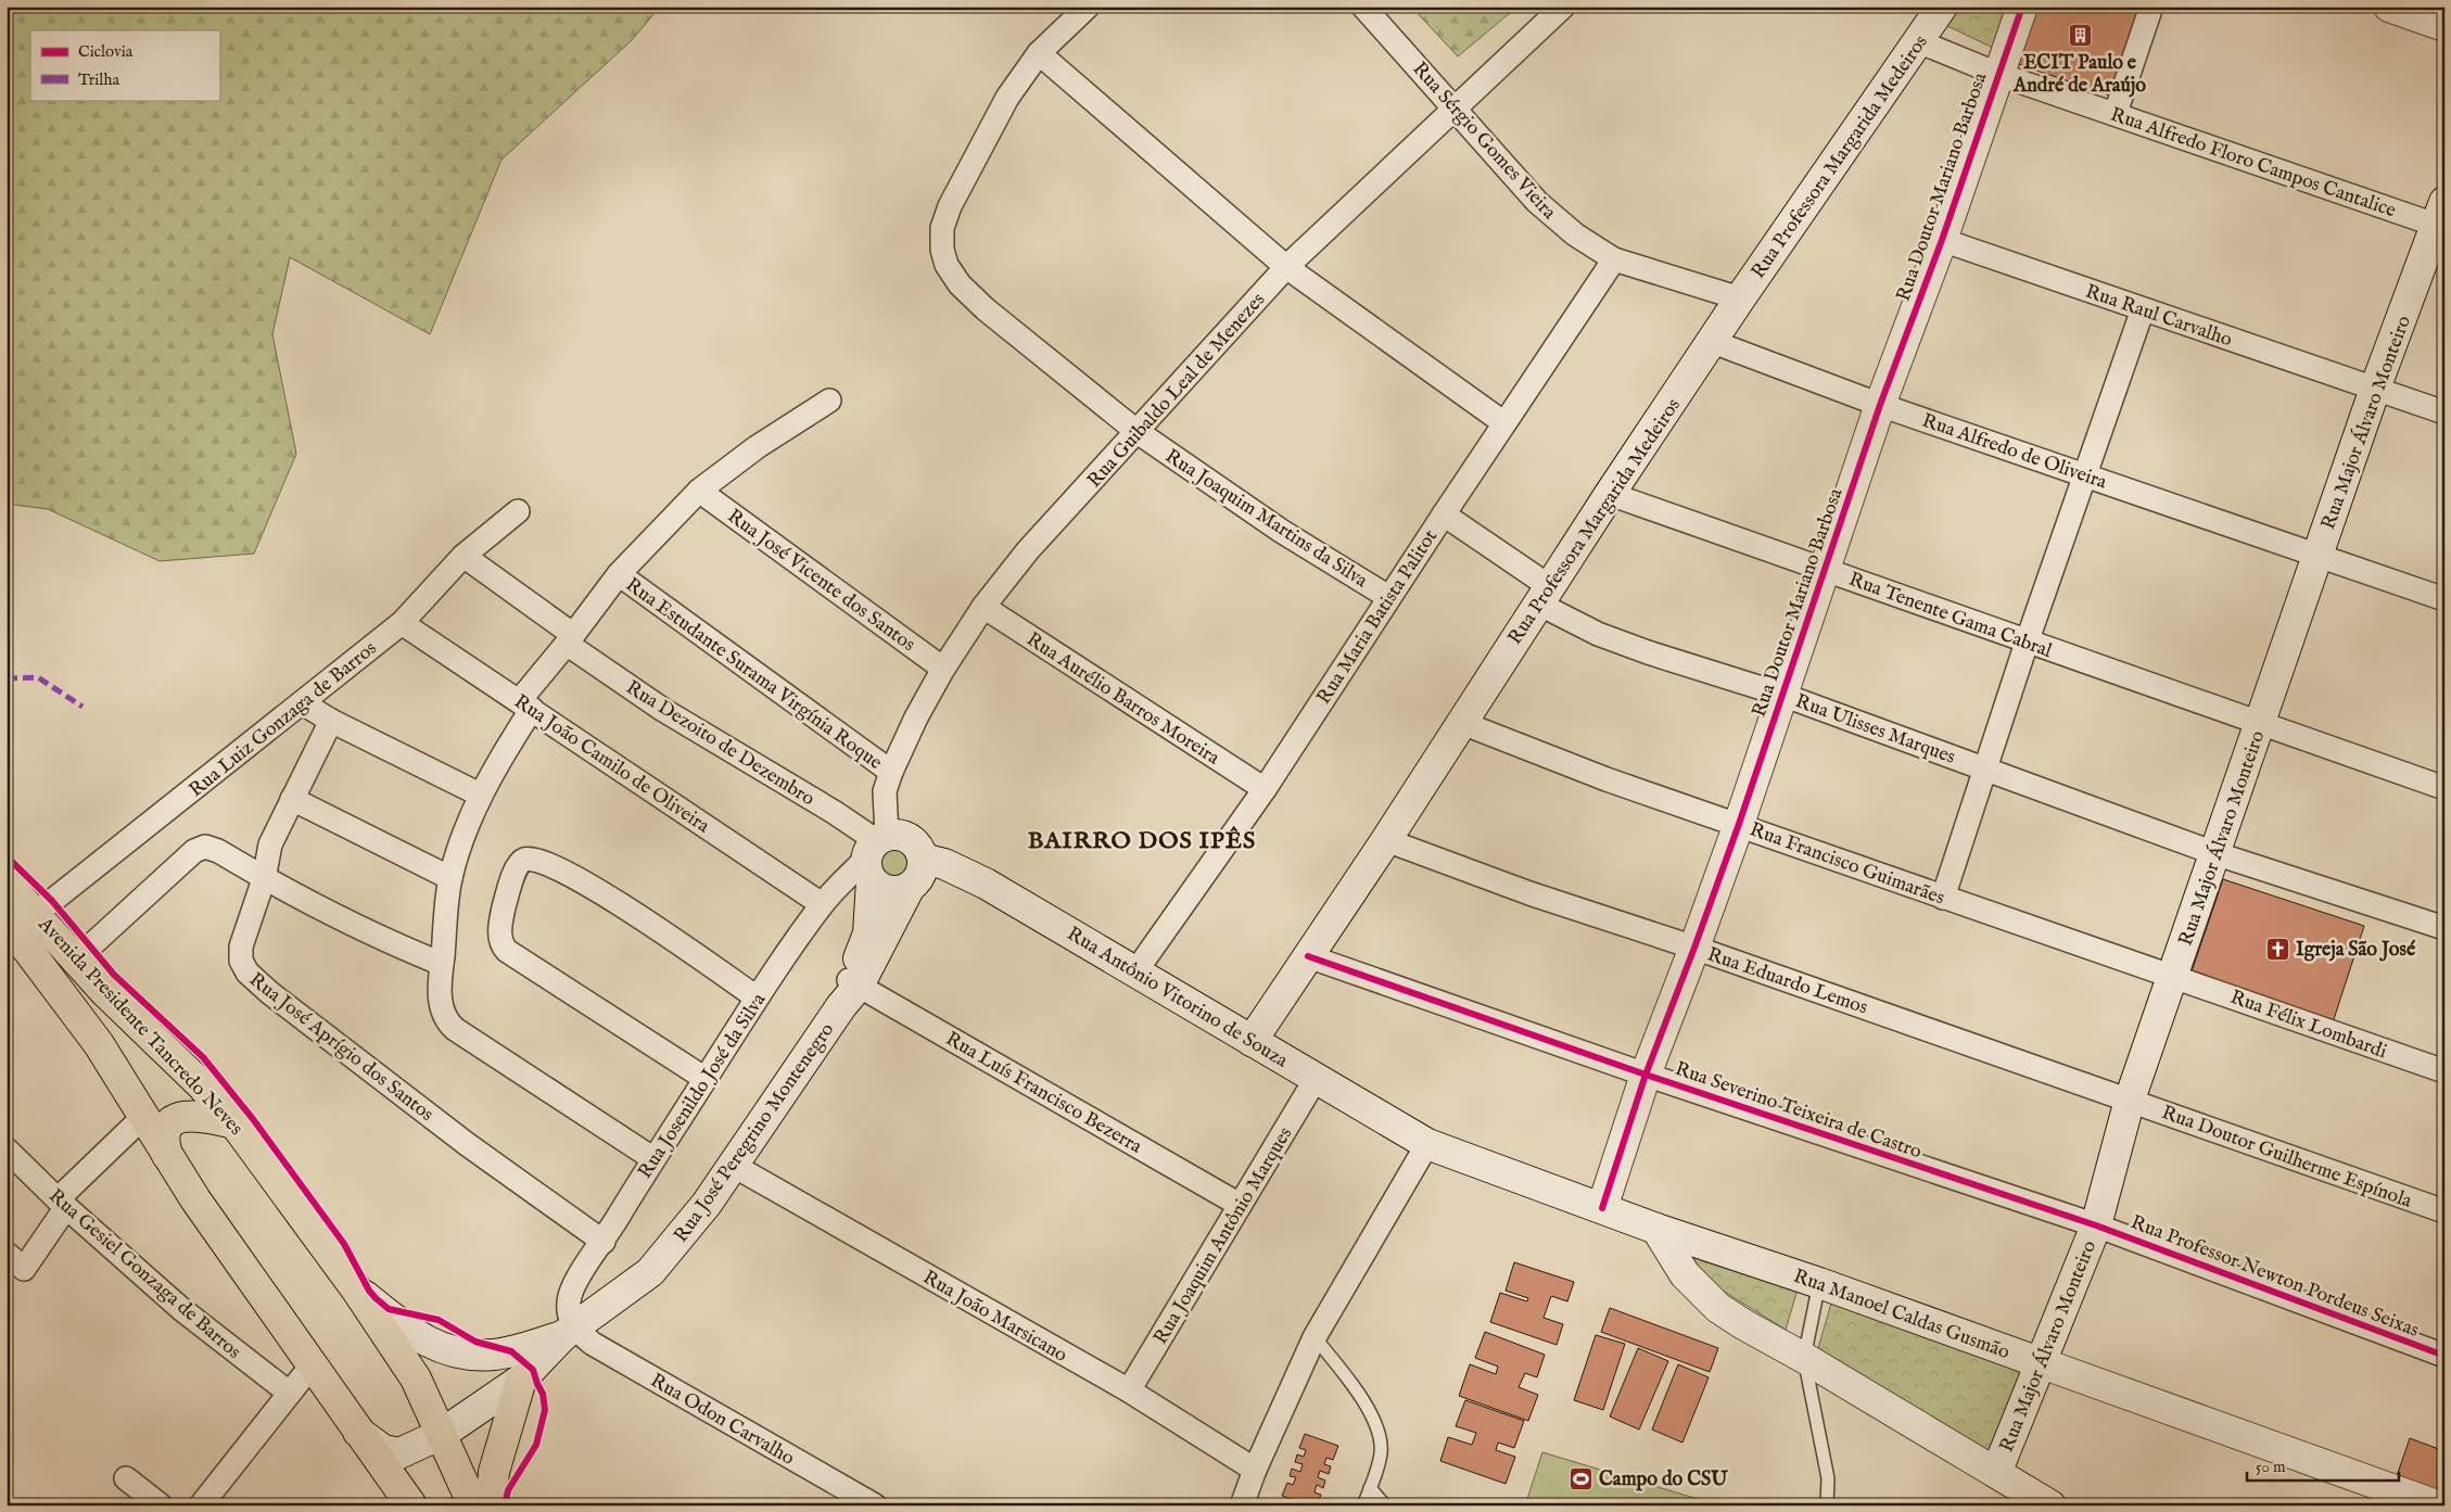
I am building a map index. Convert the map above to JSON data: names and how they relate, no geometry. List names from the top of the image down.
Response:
{
  "streets": {
    "main road": [
      "Rua Professora Margarida Medeiros",
      "Rua Doutor Mariano Barbosa",
      "Rua Major Álvaro Monteiro",
      "Rua Antônio Vitorino de Souza",
      "Avenida Presidente Tancredo Neves",
      "Rua José Peregrino Montenegro",
      "Rua Manoel Caldas Gusmão"
    ],
    "street": [
      "Rua Sérgio Gomes Vieira",
      "Rua Alfredo Floro Campos Cantalice",
      "Rua Raul Carvalho",
      "Rua Guibaldo Leal de Menezes",
      "Rua Alfredo de Oliveira",
      "Rua Joaquim Martins da Silva",
      "Rua José Vicente dos Santos",
      "Rua Tenente Gama Cabral",
      "Rua Maria Batista Palitot",
      "Rua Estudante Surama Virgínia Roque",
      "Rua Aurélio Barros Moreira",
      "Rua Luiz Gonzaga de Barros",
      "Rua Ulisses Marques",
      "Rua Dezoito de Dezembro",
      "Rua João Camilo de Oliveira",
      "Rua Francisco Guimarães",
      "Rua Eduardo Lemos",
      "Rua Félix Lombardi",
      "Rua José Aprígio dos Santos",
      "Rua Josenildo José da Silva",
      "Rua Luís Francisco Bezerra",
      "Rua Severino Teixeira de Castro",
      "Rua Doutor Guilherme Espínola",
      "Rua Joaquim Antônio Marques",
      "Rua Gesiel Gonzaga de Barros",
      "Rua Professor Newton Pordeus Seixas",
      "Rua João Marsicano",
      "Rua Odon Carvalho"
    ]
  },
  "crossings": [
    ["Rua Sérgio Gomes Vieira", "Rua Professora Margarida Medeiros"],
    ["Rua Sérgio Gomes Vieira", "Rua Guibaldo Leal de Menezes"],
    ["Rua Sérgio Gomes Vieira", "Rua Maria Batista Palitot"],
    ["Rua Professora Margarida Medeiros", "Rua Alfredo Floro Campos Cantalice"],
    ["Rua Professora Margarida Medeiros", "Rua Alfredo de Oliveira"],
    ["Rua Professora Margarida Medeiros", "Rua Tenente Gama Cabral"],
    ["Rua Professora Margarida Medeiros", "Rua Ulisses Marques"],
    ["Rua Professora Margarida Medeiros", "Rua Francisco Guimarães"],
    ["Rua Professora Margarida Medeiros", "Rua Eduardo Lemos"],
    ["Rua Professora Margarida Medeiros", "Rua Antônio Vitorino de Souza"],
    ["Rua Professora Margarida Medeiros", "Rua Severino Teixeira de Castro"],
    ["Rua Alfredo Floro Campos Cantalice", "Rua Doutor Mariano Barbosa"],
    ["Rua Alfredo Floro Campos Cantalice", "Rua Major Álvaro Monteiro"],
    ["Rua Doutor Mariano Barbosa", "Rua Raul Carvalho"],
    ["Rua Doutor Mariano Barbosa", "Rua Alfredo de Oliveira"],
    ["Rua Doutor Mariano Barbosa", "Rua Tenente Gama Cabral"],
    ["Rua Doutor Mariano Barbosa", "Rua Ulisses Marques"],
    ["Rua Doutor Mariano Barbosa", "Rua Francisco Guimarães"],
    ["Rua Doutor Mariano Barbosa", "Rua Eduardo Lemos"],
    ["Rua Doutor Mariano Barbosa", "Rua Severino Teixeira de Castro"],
    ["Rua Doutor Mariano Barbosa", "Rua Manoel Caldas Gusmão"],
    ["Rua Raul Carvalho", "Rua Major Álvaro Monteiro"],
    ["Rua Guibaldo Leal de Menezes", "Rua Joaquim Martins da Silva"],
    ["Rua Guibaldo Leal de Menezes", "Rua José Vicente dos Santos"],
    ["Rua Guibaldo Leal de Menezes", "Rua Estudante Surama Virgínia Roque"],
    ["Rua Guibaldo Leal de Menezes", "Rua Aurélio Barros Moreira"],
    ["Rua Guibaldo Leal de Menezes", "Rua Dezoito de Dezembro"],
    ["Rua Guibaldo Leal de Menezes", "Rua Antônio Vitorino de Souza"],
    ["Rua Guibaldo Leal de Menezes", "Rua Josenildo José da Silva"],
    ["Rua Guibaldo Leal de Menezes", "Rua José Peregrino Montenegro"],
    ["Rua Major Álvaro Monteiro", "Rua Alfredo de Oliveira"],
    ["Rua Major Álvaro Monteiro", "Rua Tenente Gama Cabral"],
    ["Rua Major Álvaro Monteiro", "Rua Ulisses Marques"],
    ["Rua Major Álvaro Monteiro", "Rua Francisco Guimarães"],
    ["Rua Major Álvaro Monteiro", "Rua Eduardo Lemos"],
    ["Rua Major Álvaro Monteiro", "Rua Félix Lombardi"],
    ["Rua Major Álvaro Monteiro", "Rua Severino Teixeira de Castro"],
    ["Rua Major Álvaro Monteiro", "Rua Doutor Guilherme Espínola"],
    ["Rua Major Álvaro Monteiro", "Rua Professor Newton Pordeus Seixas"],
    ["Rua Major Álvaro Monteiro", "Rua Manoel Caldas Gusmão"],
    ["Rua Joaquim Martins da Silva", "Rua Maria Batista Palitot"],
    ["Rua Maria Batista Palitot", "Rua Aurélio Barros Moreira"],
    ["Rua Maria Batista Palitot", "Rua Ulisses Marques"],
    ["Rua Maria Batista Palitot", "Rua Antônio Vitorino de Souza"],
    ["Rua Luiz Gonzaga de Barros", "Rua Dezoito de Dezembro"],
    ["Rua Luiz Gonzaga de Barros", "Rua João Camilo de Oliveira"],
    ["Rua Luiz Gonzaga de Barros", "Avenida Presidente Tancredo Neves"],
    ["Rua Dezoito de Dezembro", "Rua Antônio Vitorino de Souza"],
    ["Rua Dezoito de Dezembro", "Rua Josenildo José da Silva"],
    ["Rua Dezoito de Dezembro", "Rua José Peregrino Montenegro"],
    ["Rua João Camilo de Oliveira", "Rua Josenildo José da Silva"],
    ["Rua Francisco Guimarães", "Rua Félix Lombardi"],
    ["Rua Eduardo Lemos", "Rua Doutor Guilherme Espínola"],
    ["Rua Antônio Vitorino de Souza", "Rua Josenildo José da Silva"],
    ["Rua Antônio Vitorino de Souza", "Rua José Peregrino Montenegro"],
    ["Rua Antônio Vitorino de Souza", "Rua Joaquim Antônio Marques"],
    ["Rua Antônio Vitorino de Souza", "Rua Manoel Caldas Gusmão"],
    ["Avenida Presidente Tancredo Neves", "Rua José Peregrino Montenegro"],
    ["Rua José Aprígio dos Santos", "Rua Josenildo José da Silva"],
    ["Rua Josenildo José da Silva", "Rua José Peregrino Montenegro"],
    ["Rua Josenildo José da Silva", "Rua Odon Carvalho"],
    ["Rua Luís Francisco Bezerra", "Rua José Peregrino Montenegro"],
    ["Rua Luís Francisco Bezerra", "Rua Joaquim Antônio Marques"],
    ["Rua Severino Teixeira de Castro", "Rua Professor Newton Pordeus Seixas"],
    ["Rua José Peregrino Montenegro", "Rua João Marsicano"],
    ["Rua José Peregrino Montenegro", "Rua Odon Carvalho"],
    ["Rua Joaquim Antônio Marques", "Rua João Marsicano"]
  ],
  "districts": ["BAIRRO DOS IPÊS"],
  "places": {
    "building": ["ECIT Paulo e André de Araújo"],
    "church": ["Igreja São José"],
    "sports": ["Campo do CSU"]
  },
  "legend": ["Ciclovia", "Trilha"],
  "scale_bar": "50 m"
}
